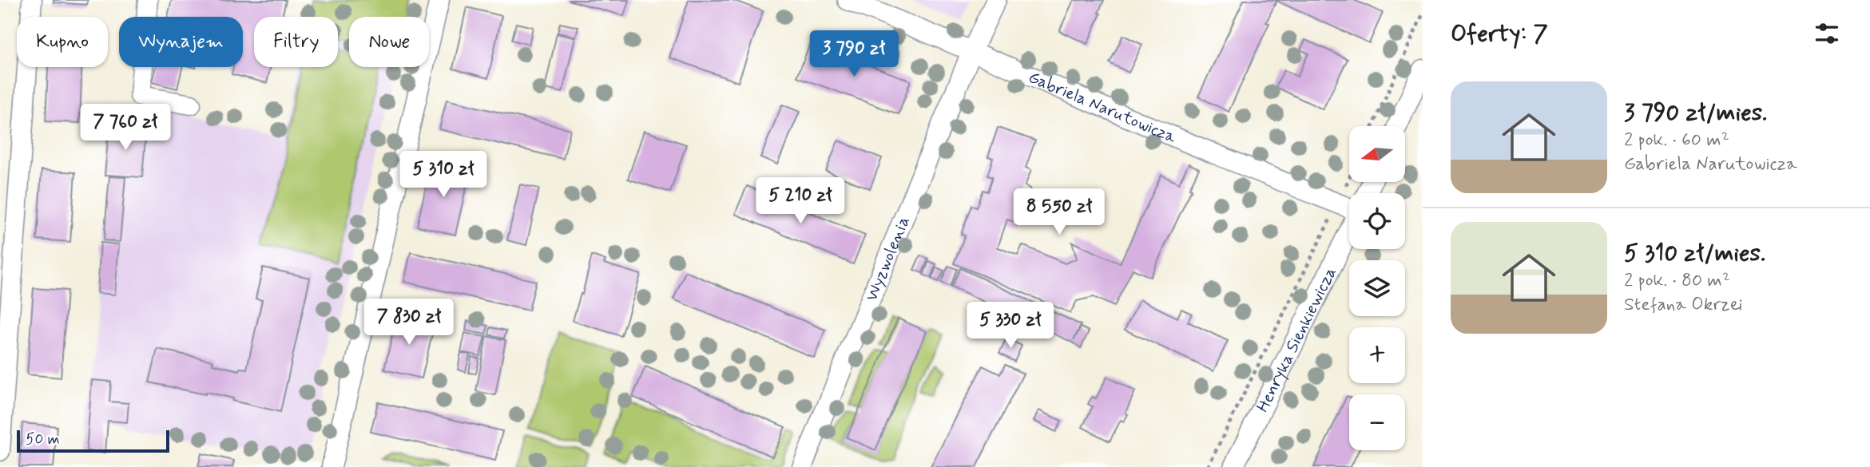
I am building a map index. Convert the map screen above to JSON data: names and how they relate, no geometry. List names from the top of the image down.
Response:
{
  "streets": {
    "street": ["Gabriela Narutowicza", "Wyzwolenia", "Henryka Sienkiewicza"]
  },
  "crossings": [
    ["Gabriela Narutowicza", "Wyzwolenia"]
  ],
  "scale_bar": "50 m",
  "north": "left",
  "page": {
    "heading": "Oferty: 7",
    "chip": [
      "Kupno",
      "Wynajem",
      "Filtry",
      "Nowe"
    ],
    "price": [
      "3 790 zł",
      "7 760 zł",
      "5 310 zł",
      "5 210 zł",
      "8 550 zł",
      "7 830 zł",
      "5 330 zł"
    ],
    "list": [
      {
        "name": "3 790 zł/mies.",
        "note": "2 pok. · 60 m² · Gabriela Narutowicza"
      },
      {
        "name": "5 310 zł/mies.",
        "note": "2 pok. · 80 m² · Stefana Okrzei"
      }
    ],
    "map_buttons": ["+", "−"],
    "scale": "50 m"
  }
}
